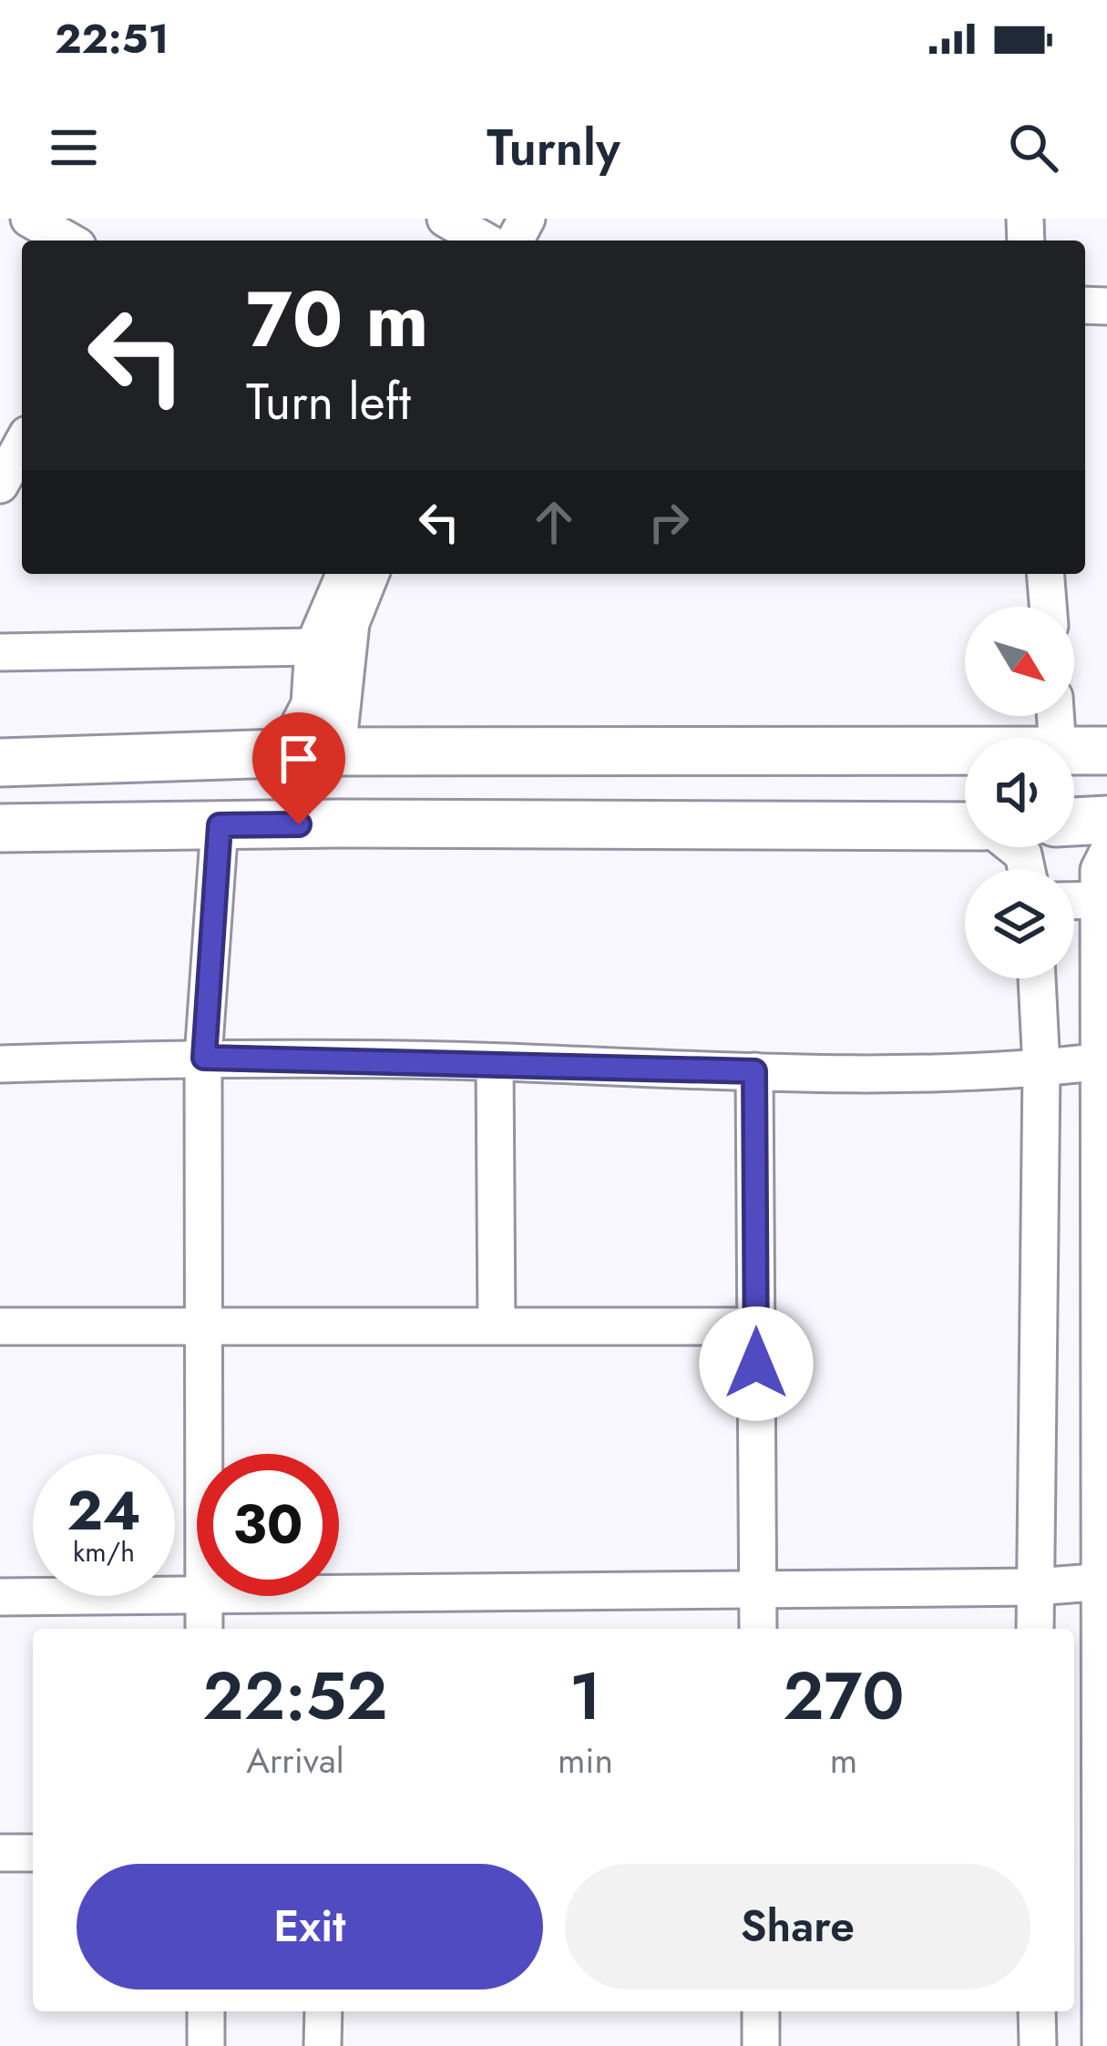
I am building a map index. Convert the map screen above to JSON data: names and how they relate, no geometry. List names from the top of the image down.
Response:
{
  "north": "bottom right",
  "page": {
    "status": "22:51",
    "header": "Turnly",
    "turn": ["70 m", "Turn left"],
    "speed": "24 km/h",
    "limit": "30",
    "eta": [
      "22:52",
      "Arrival",
      "1",
      "min",
      "270",
      "m"
    ],
    "buttons": ["Exit", "Share"]
  }
}
